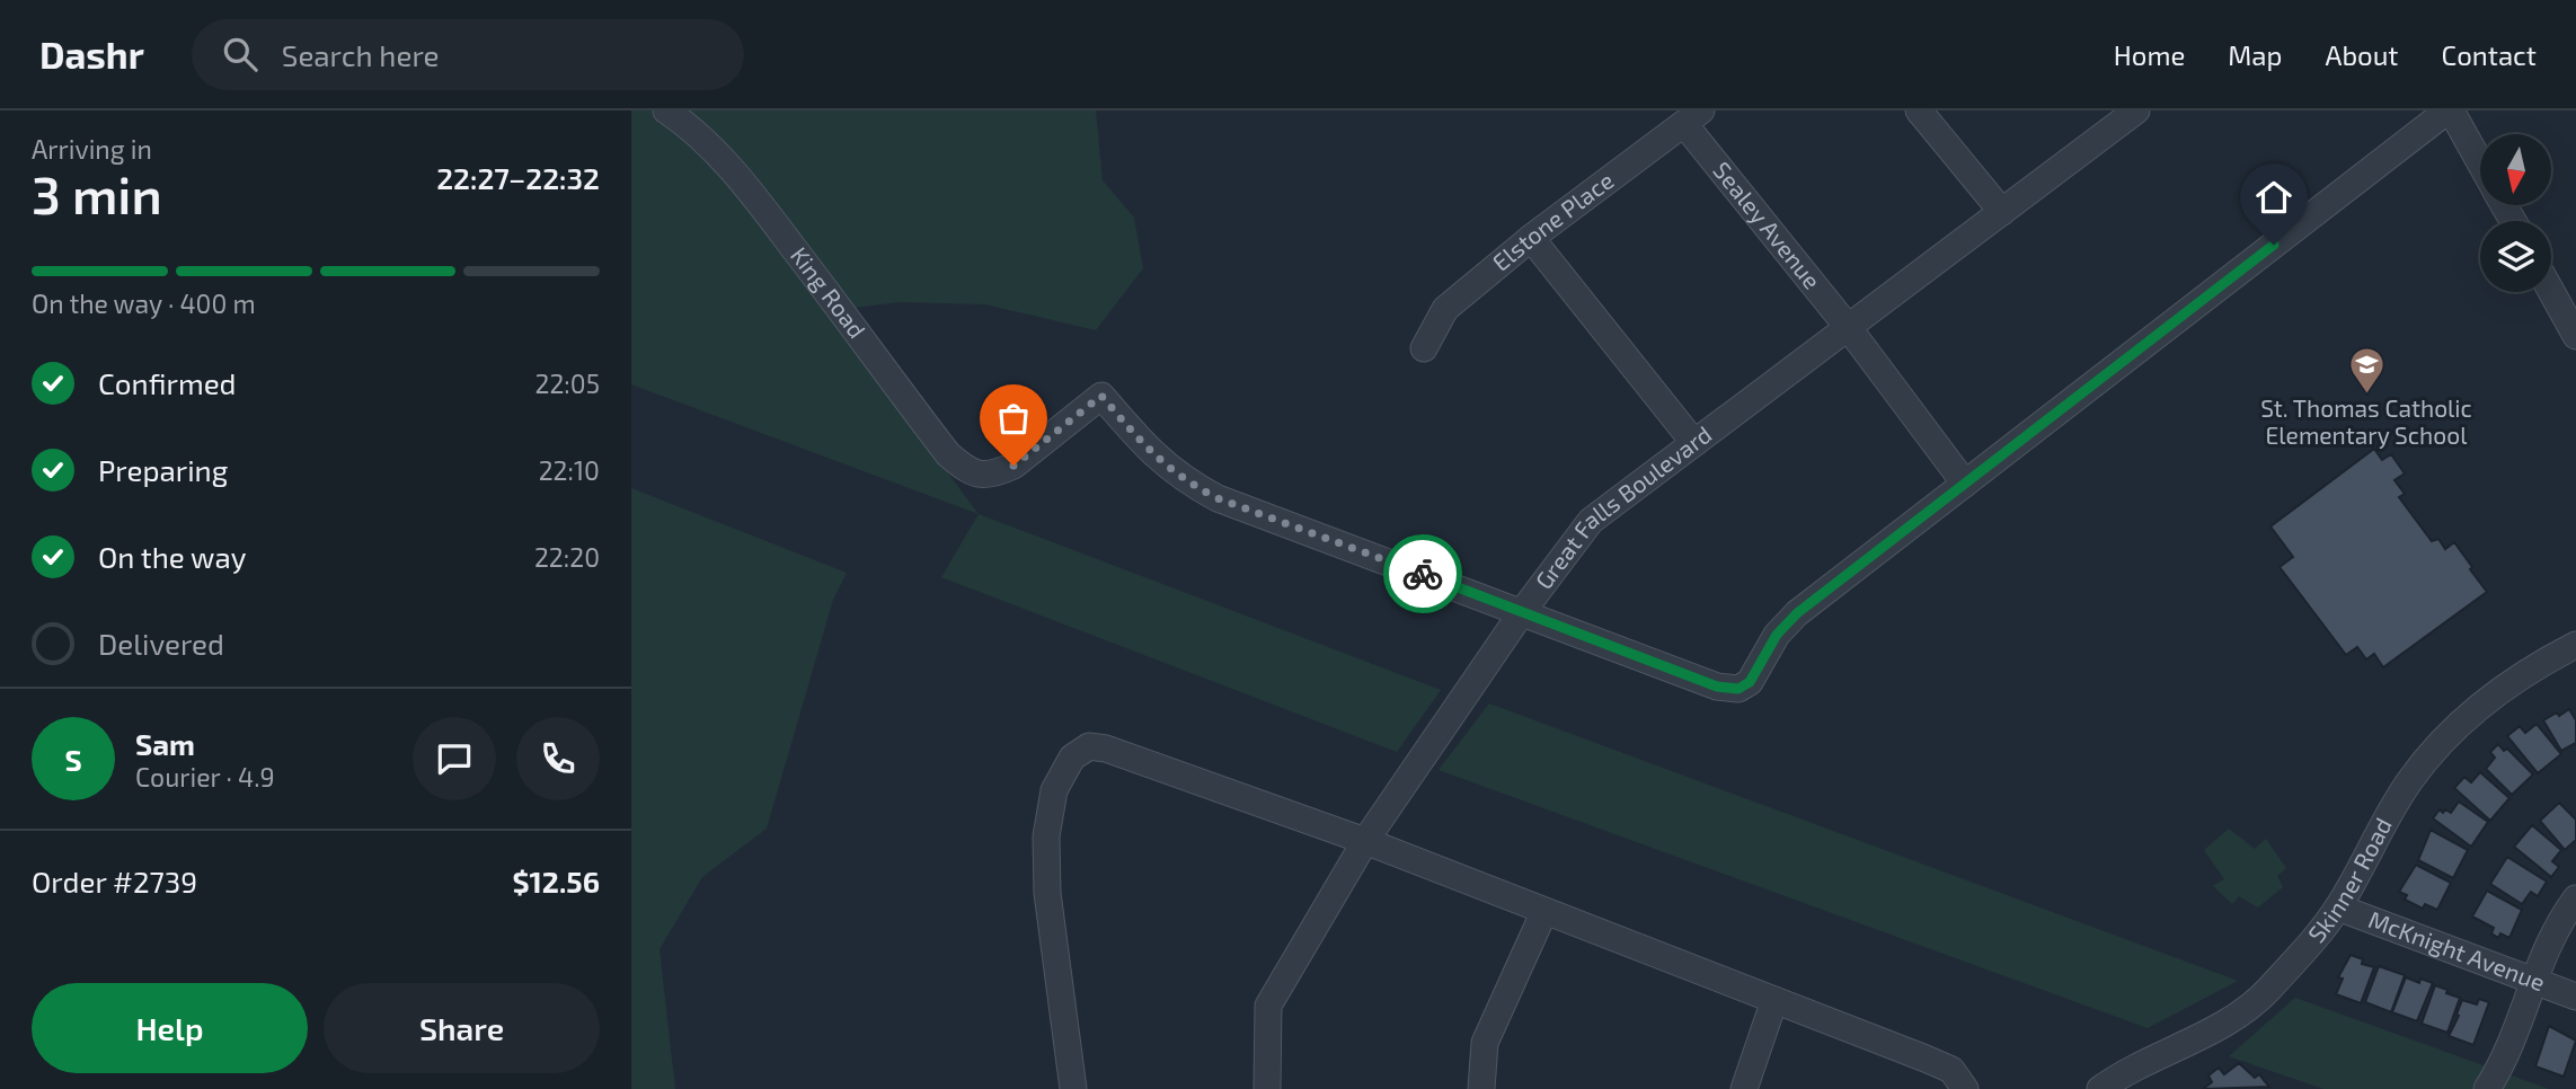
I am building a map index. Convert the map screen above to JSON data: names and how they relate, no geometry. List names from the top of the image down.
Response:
{
  "streets": {
    "street": [
      "Elstone Place",
      "Sealey Avenue",
      "King Road",
      "Great Falls Boulevard",
      "Skinner Road",
      "McKnight Avenue"
    ]
  },
  "crossings": [
    ["Elstone Place", "Sealey Avenue"],
    ["Sealey Avenue", "Great Falls Boulevard"],
    ["King Road", "Great Falls Boulevard"],
    ["Skinner Road", "McKnight Avenue"]
  ],
  "places": {
    "school or university": ["St. Thomas Catholic Elementary School"]
  },
  "north": "bottom",
  "page": {
    "header": "Dashr",
    "search": "Search here",
    "nav": [
      "Home",
      "Map",
      "About",
      "Contact"
    ],
    "heading": ["3 min", "Arriving in", "22:27–22:32"],
    "panel": [
      "Sam",
      "Courier · 4.9",
      "Order #2739",
      "$12.56"
    ],
    "bar": "On the way · 400 m",
    "list": [
      ["Confirmed", "22:05"],
      ["Preparing", "22:10"],
      ["On the way", "22:20"],
      "Delivered"
    ],
    "round": "S",
    "buttons": ["Help", "Share"]
  }
}
